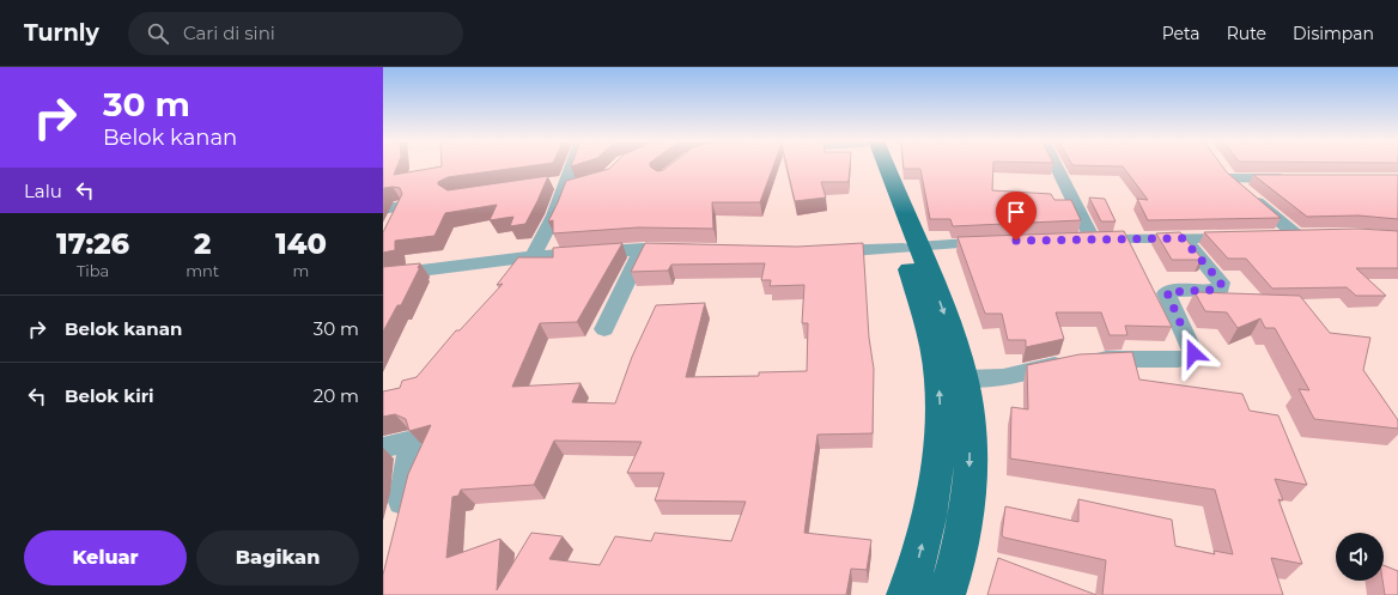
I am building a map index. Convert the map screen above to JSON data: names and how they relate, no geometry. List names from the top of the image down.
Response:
{
  "page": {
    "header": "Turnly",
    "search": "Cari di sini",
    "nav": ["Peta", "Rute", "Disimpan"],
    "turn": ["30 m", "Belok kanan"],
    "then": "Lalu",
    "eta": [
      "17:26",
      "Tiba",
      "2",
      "mnt",
      "140",
      "m"
    ],
    "list": [
      {
        "name": "Belok kanan",
        "value": "30 m"
      },
      {
        "name": "Belok kiri",
        "value": "20 m"
      }
    ],
    "buttons": ["Keluar", "Bagikan"]
  }
}
